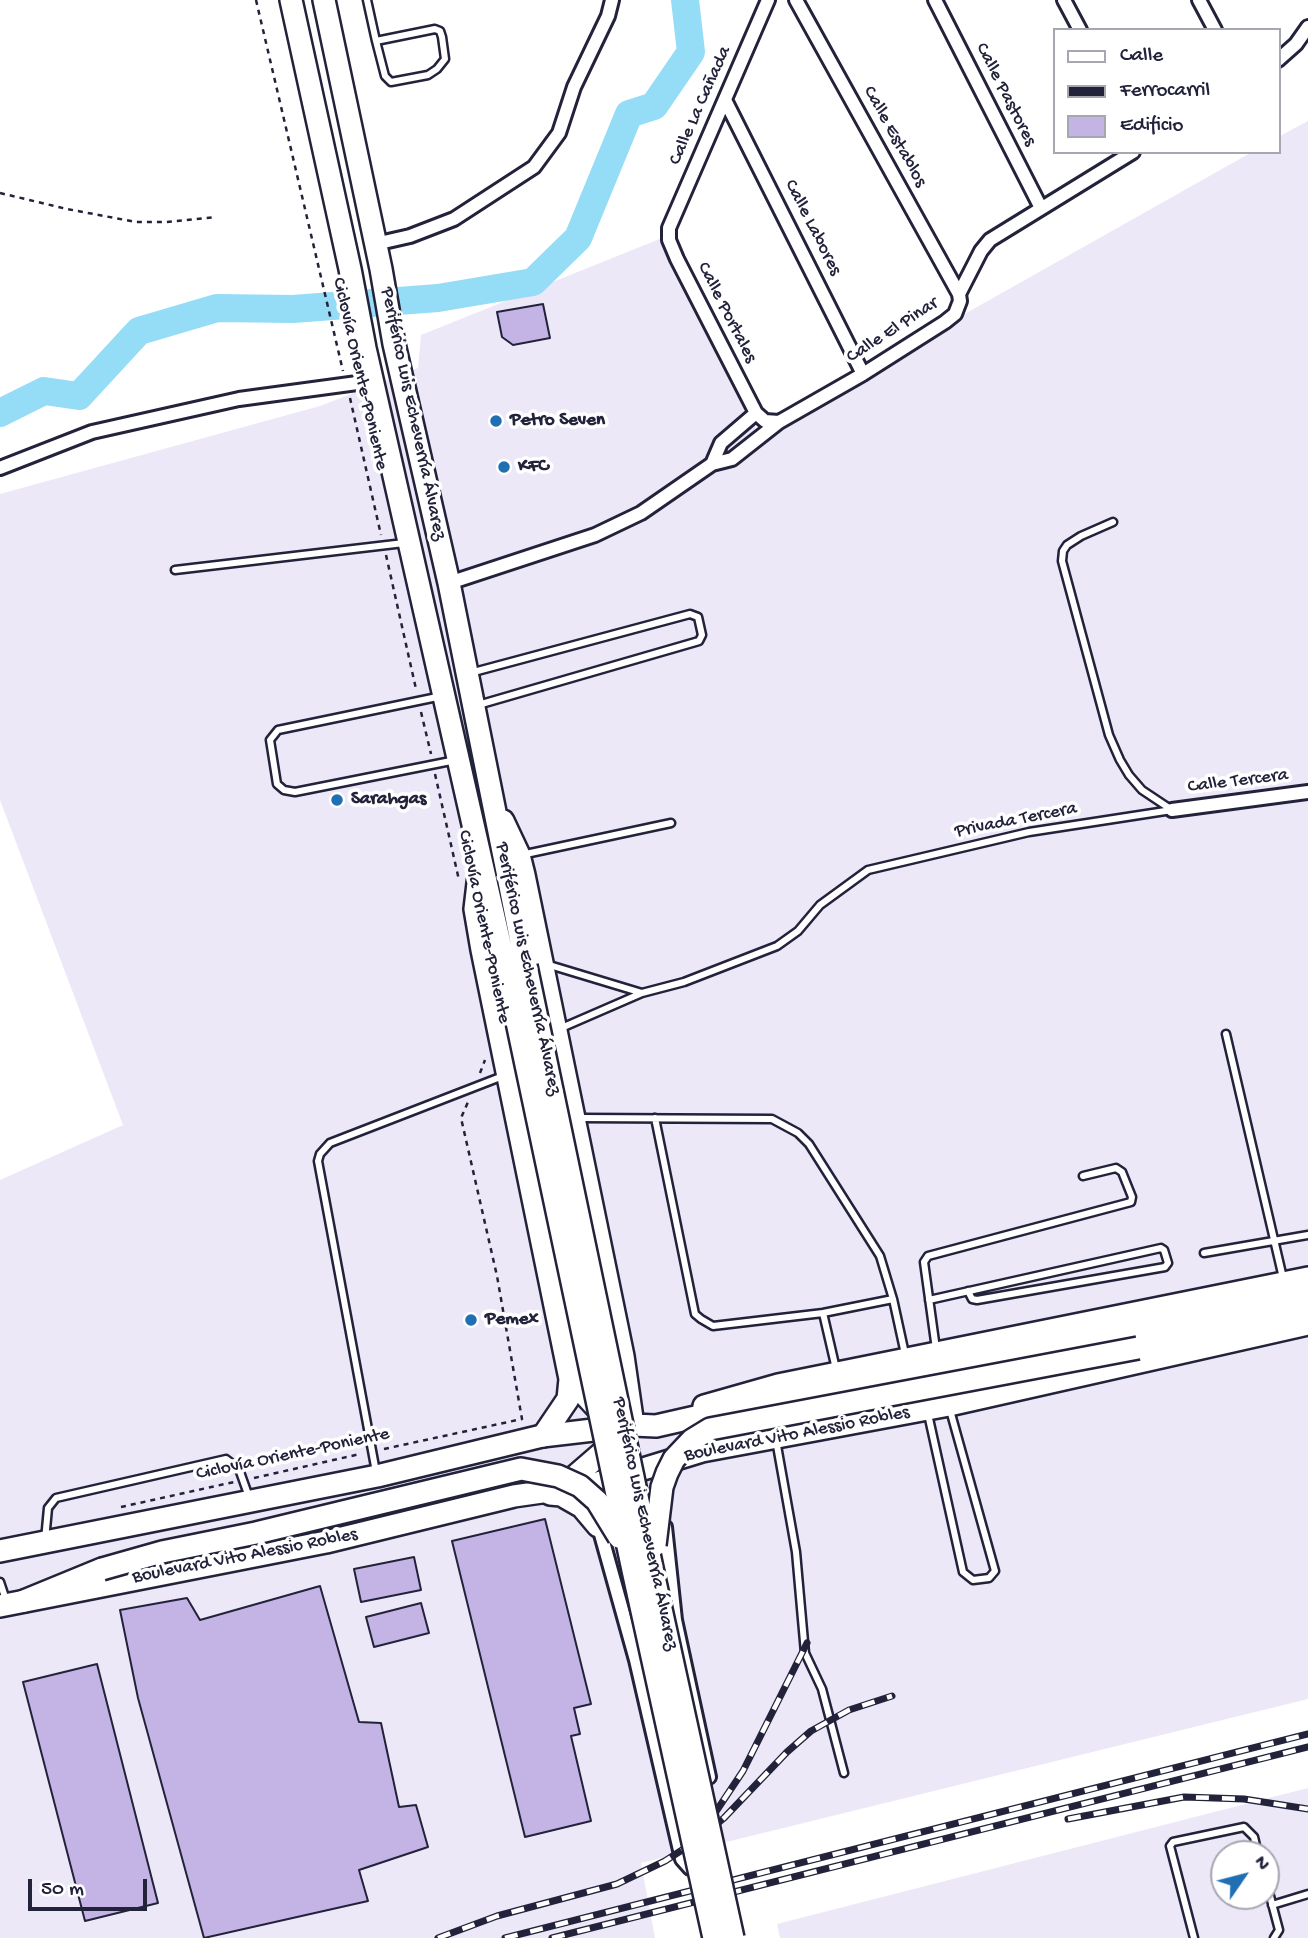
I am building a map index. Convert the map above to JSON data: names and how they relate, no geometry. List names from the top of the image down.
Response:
{
  "streets": {
    "main road": ["Periférico Luis Echeverría Álvarez", "Boulevard Vito Alessio Robles"],
    "street": [
      "Calle Pastores",
      "Calle La Cañada",
      "Calle Establos",
      "Calle Labores",
      "Calle Portales",
      "Calle El Pinar",
      "Calle Tercera"
    ],
    "lane": ["Privada Tercera"],
    "path": ["Ciclovía Oriente-Poniente"]
  },
  "crossings": [
    ["Calle Pastores", "Calle El Pinar"],
    ["Calle La Cañada", "Calle Labores"],
    ["Calle La Cañada", "Calle Portales"],
    ["Calle Establos", "Calle El Pinar"],
    ["Calle Labores", "Calle El Pinar"],
    ["Calle Portales", "Calle El Pinar"],
    ["Calle El Pinar", "Periférico Luis Echeverría Álvarez"],
    ["Periférico Luis Echeverría Álvarez", "Boulevard Vito Alessio Robles"],
    ["Calle Tercera", "Privada Tercera"]
  ],
  "places": [
    "Petro Seven",
    "KFC",
    "Sarahgas",
    "Pemex"
  ],
  "legend": ["Calle", "Ferrocarril", "Edificio"],
  "scale_bar": "50 m",
  "north": "top right"
}
